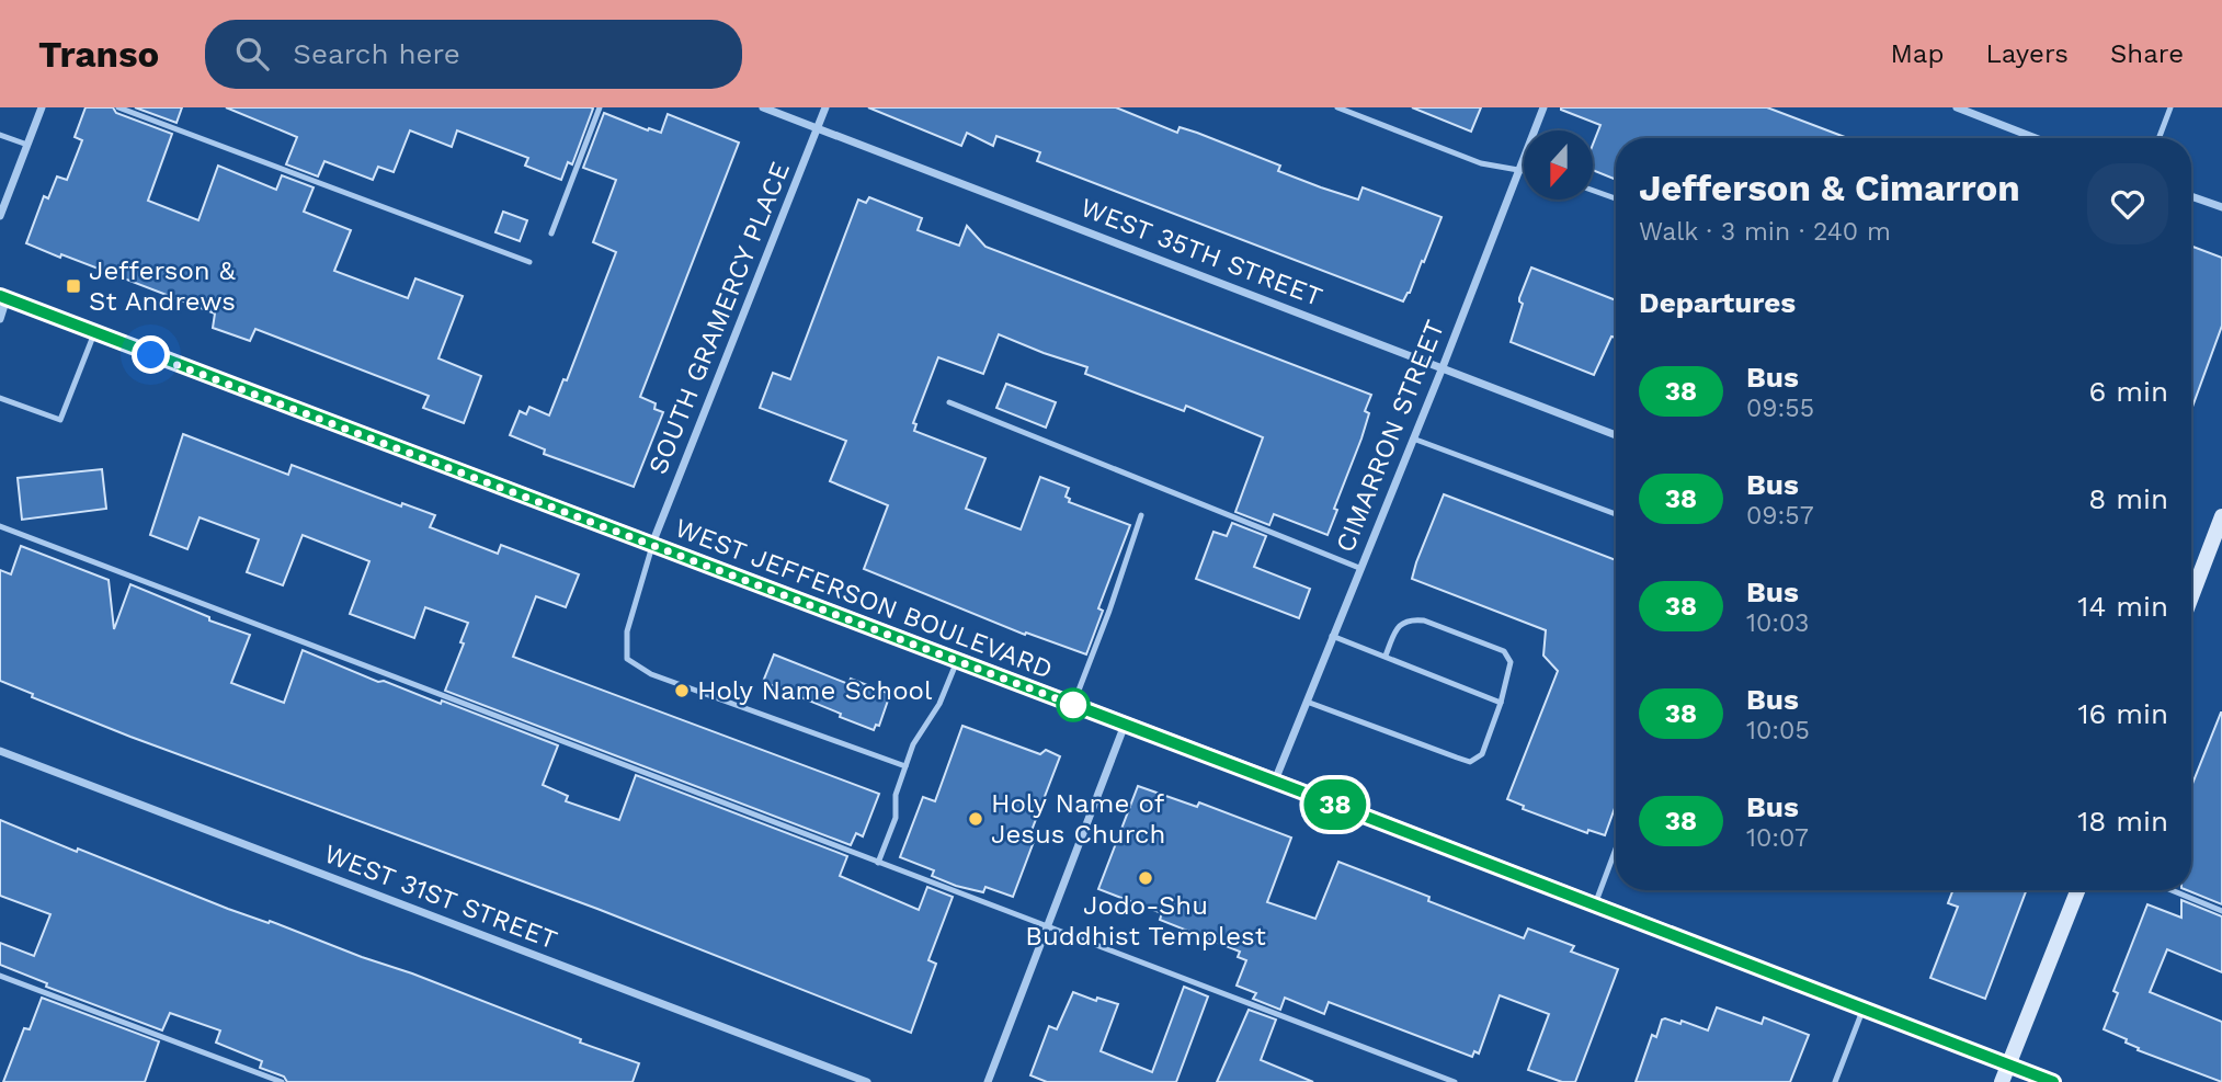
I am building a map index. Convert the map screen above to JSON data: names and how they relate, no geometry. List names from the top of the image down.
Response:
{
  "streets": {
    "main road": ["WEST JEFFERSON BOULEVARD"],
    "street": [
      "WEST 35TH STREET",
      "SOUTH GRAMERCY PLACE",
      "CIMARRON STREET",
      "WEST 31ST STREET"
    ]
  },
  "crossings": [
    ["WEST 35TH STREET", "SOUTH GRAMERCY PLACE"],
    ["WEST 35TH STREET", "CIMARRON STREET"],
    ["SOUTH GRAMERCY PLACE", "WEST JEFFERSON BOULEVARD"],
    ["CIMARRON STREET", "WEST JEFFERSON BOULEVARD"]
  ],
  "places": {
    "transit": ["Jefferson & St Andrews"],
    "other": ["Holy Name School", "Holy Name of Jesus Church", "Jodo-Shu Buddhist Templest"]
  },
  "lines": ["bus line 38"],
  "north": "bottom",
  "page": {
    "header": "Transo",
    "search": "Search here",
    "nav": ["Map", "Layers", "Share"],
    "on_map": "38",
    "heading": [
      ["Jefferson & Cimarron", "Walk · 3 min · 240 m"],
      "Departures"
    ],
    "list": [
      {
        "mark": "38",
        "name": "Bus",
        "note": "09:55",
        "value": "6 min"
      },
      {
        "mark": "38",
        "name": "Bus",
        "note": "09:57",
        "value": "8 min"
      },
      {
        "mark": "38",
        "name": "Bus",
        "note": "10:03",
        "value": "14 min"
      },
      {
        "mark": "38",
        "name": "Bus",
        "note": "10:05",
        "value": "16 min"
      },
      {
        "mark": "38",
        "name": "Bus",
        "note": "10:07",
        "value": "18 min"
      }
    ]
  }
}
